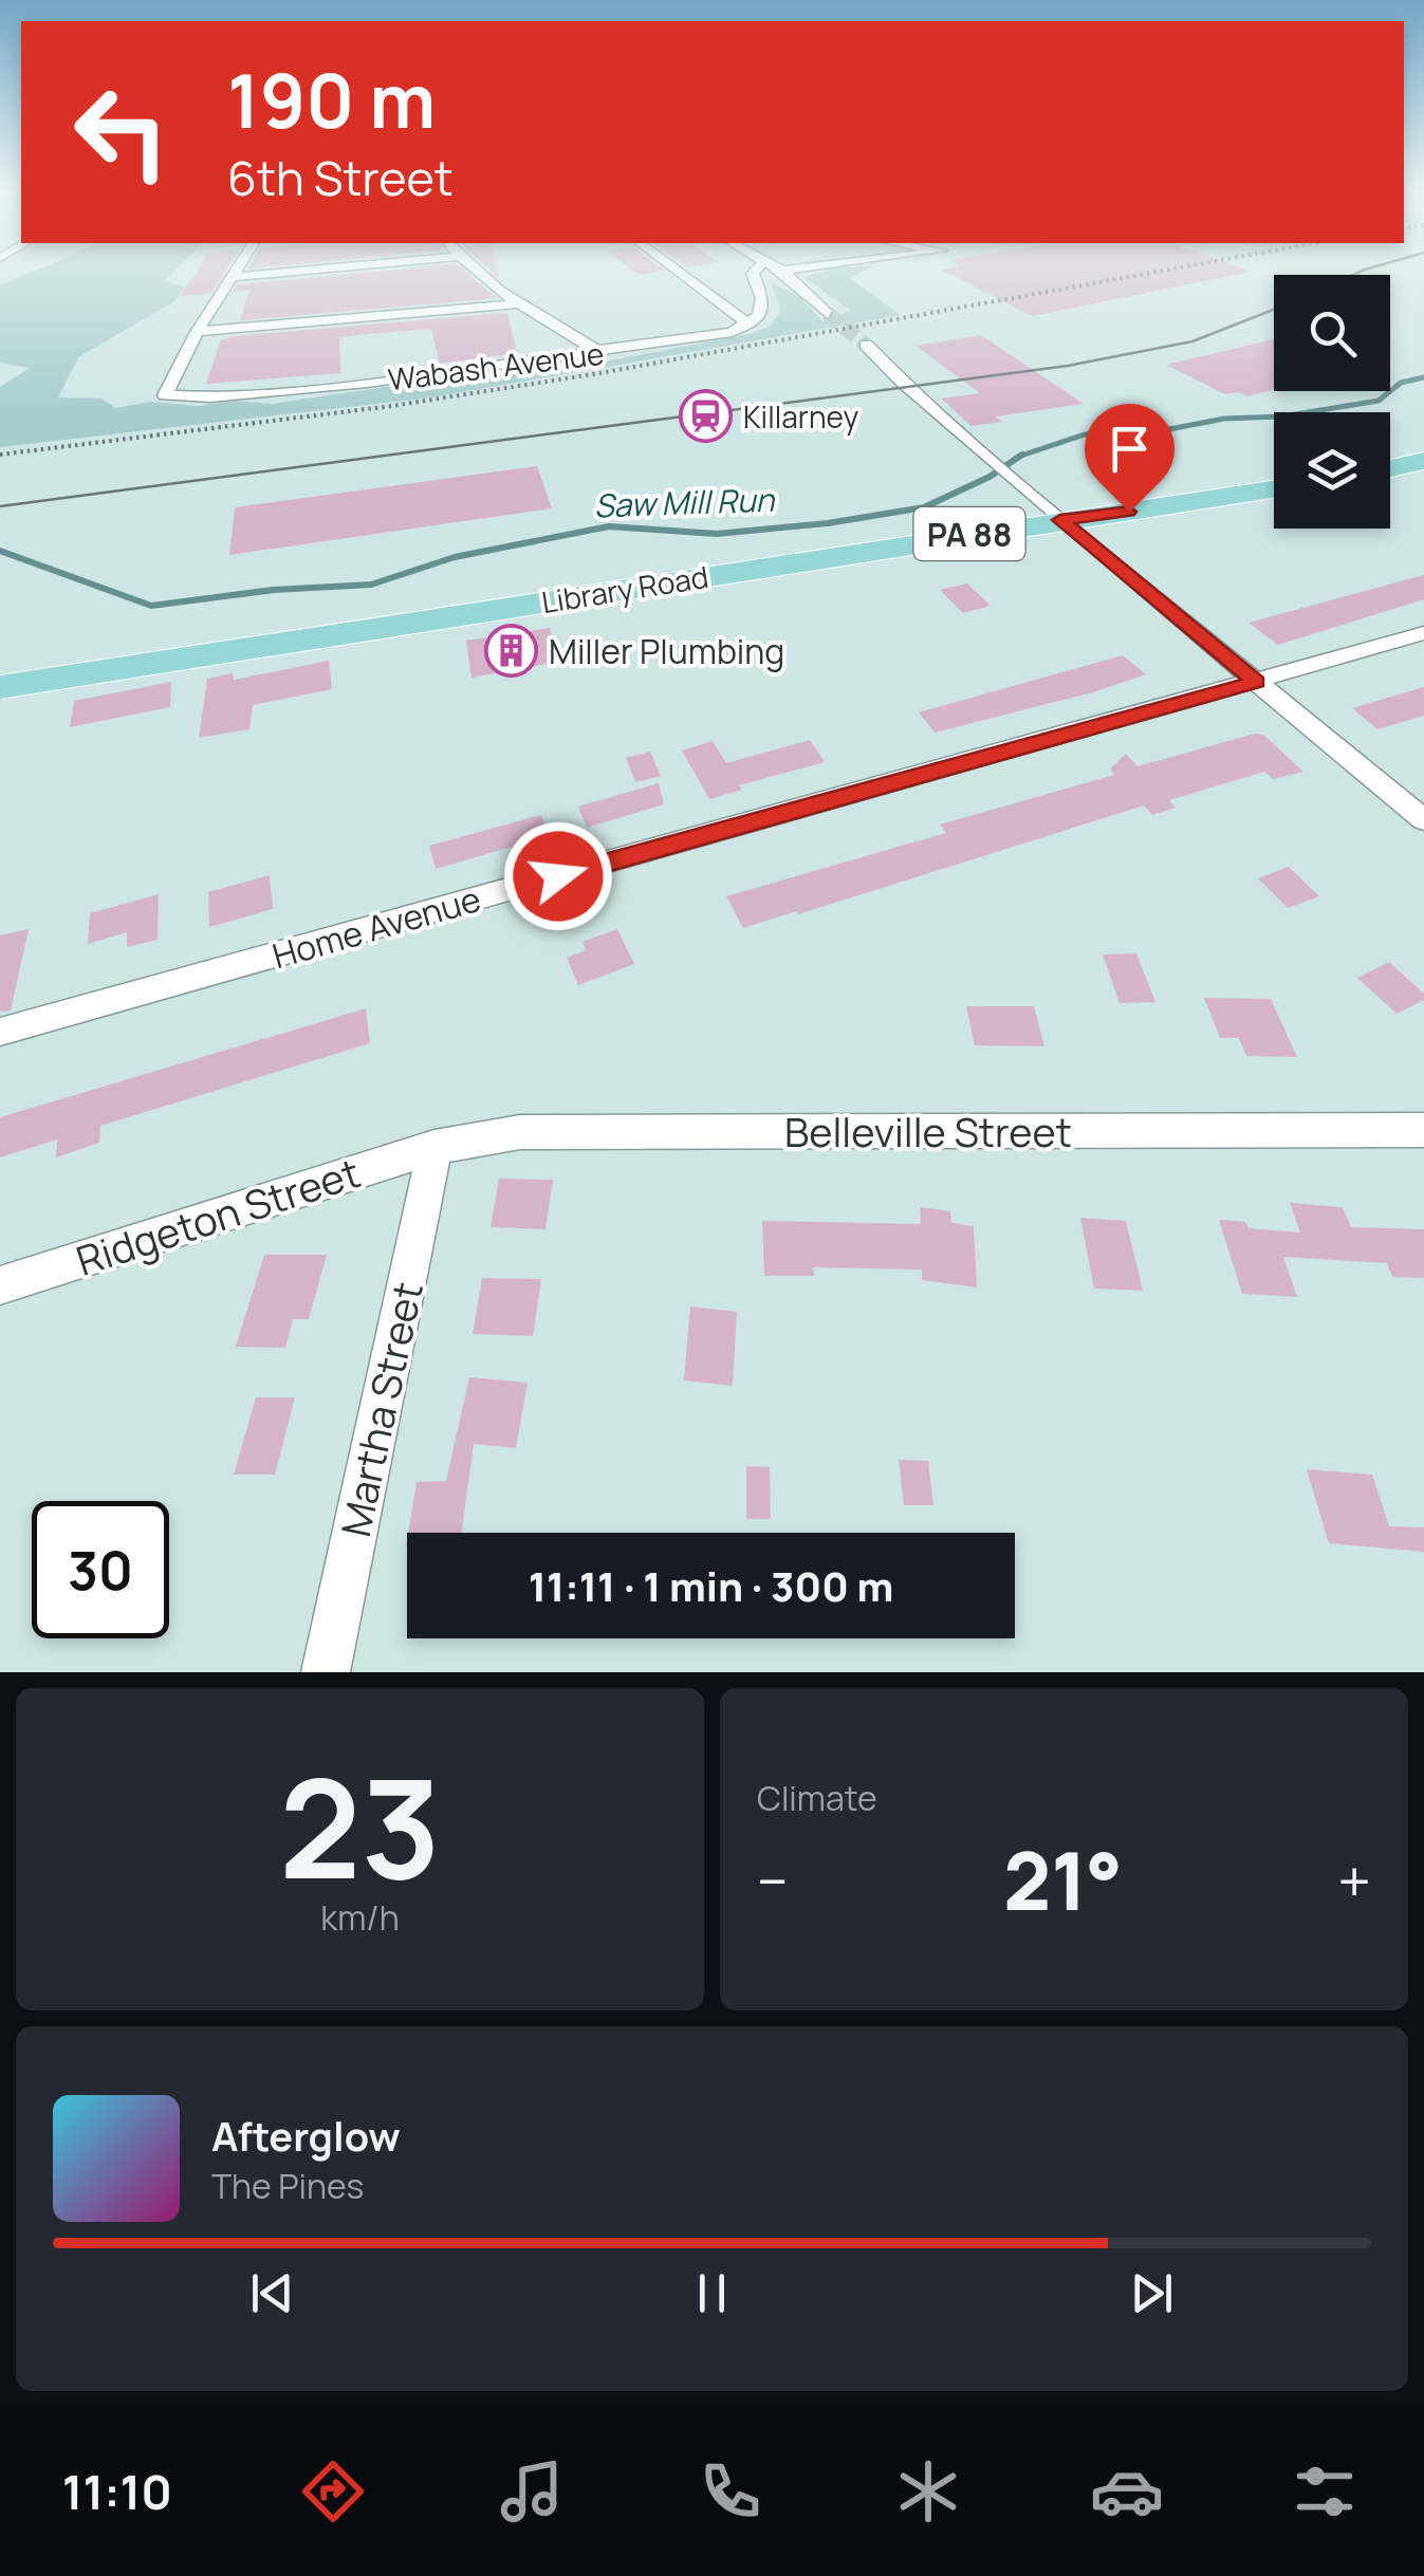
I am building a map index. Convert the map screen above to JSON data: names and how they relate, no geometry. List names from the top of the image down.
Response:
{
  "streets": {
    "main road": ["PA 88", "Library Road"],
    "street": [
      "Wabash Avenue",
      "Home Avenue",
      "Belleville Street",
      "Ridgeton Street",
      "Martha Street"
    ]
  },
  "crossings": [
    ["Belleville Street", "Ridgeton Street"],
    ["Belleville Street", "Martha Street"],
    ["Ridgeton Street", "Martha Street"]
  ],
  "water": ["Saw Mill Run"],
  "places": {
    "station": ["Killarney"],
    "building": ["Miller Plumbing"]
  },
  "page": {
    "turn": ["190 m", "6th Street"],
    "limit": "30",
    "trip": "11:11 · 1 min · 300 m",
    "tile": [
      ["23", "km/h"],
      "Climate"
    ],
    "heat": ["−", "21°", "+"],
    "song": ["Afterglow", "The Pines"],
    "tabs": "11:10"
  }
}
